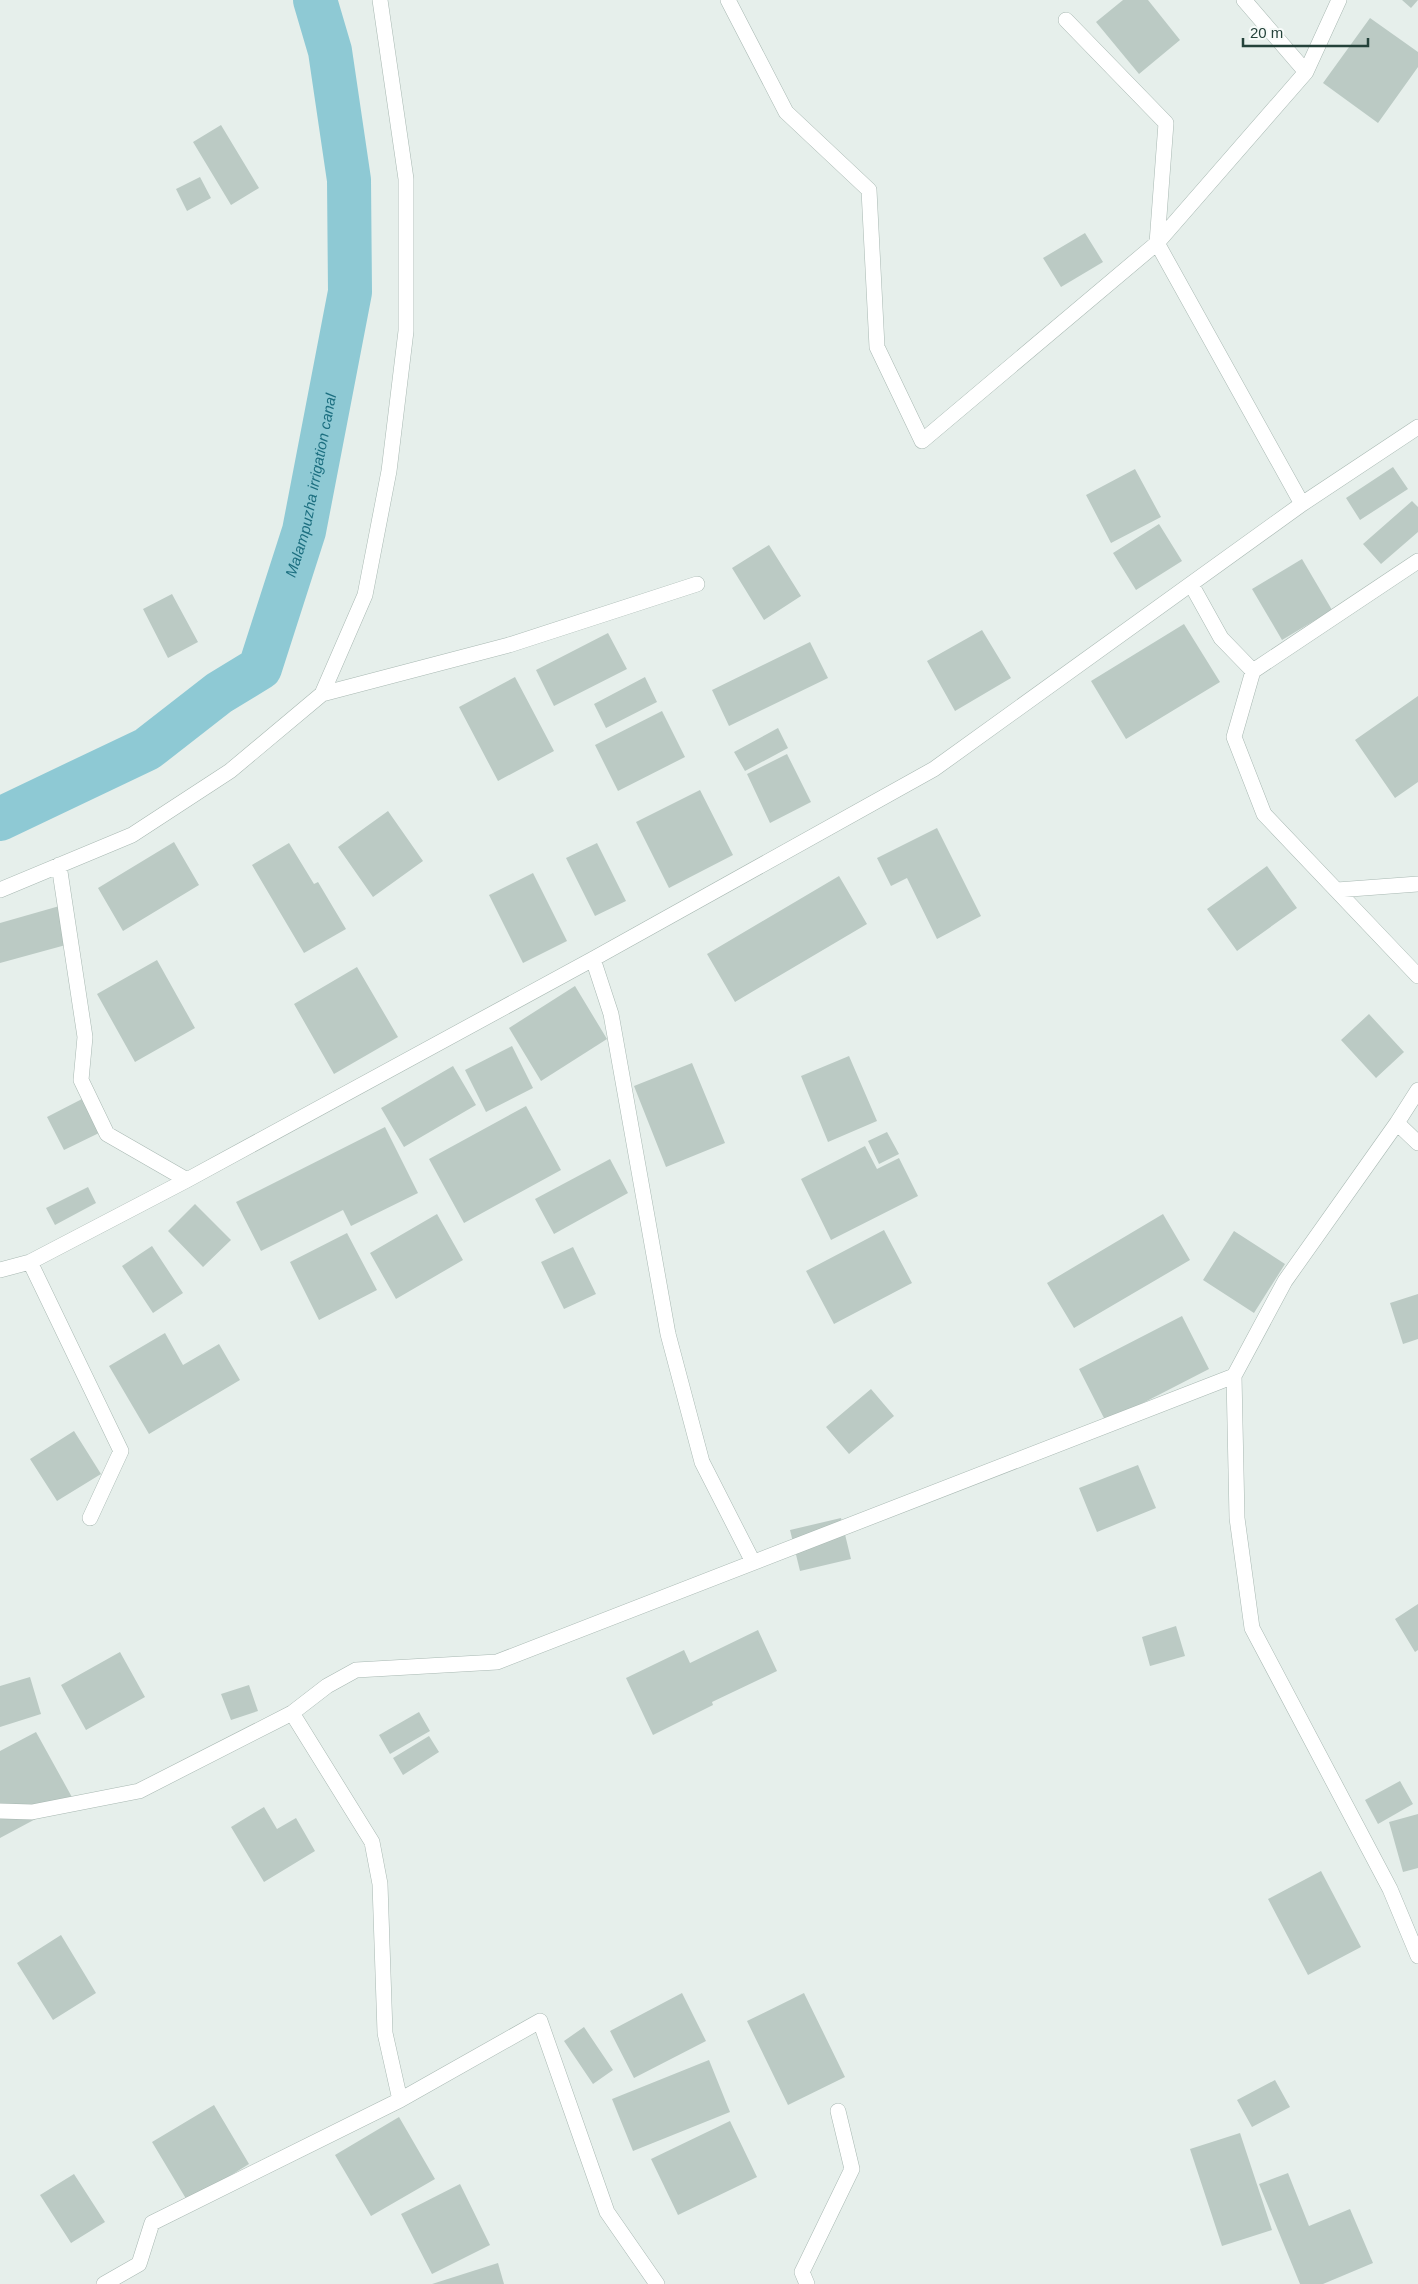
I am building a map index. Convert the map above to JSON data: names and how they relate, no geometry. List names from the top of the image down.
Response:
{
  "water": ["Malampuzha irrigation canal"],
  "scale_bar": "20 m"
}
